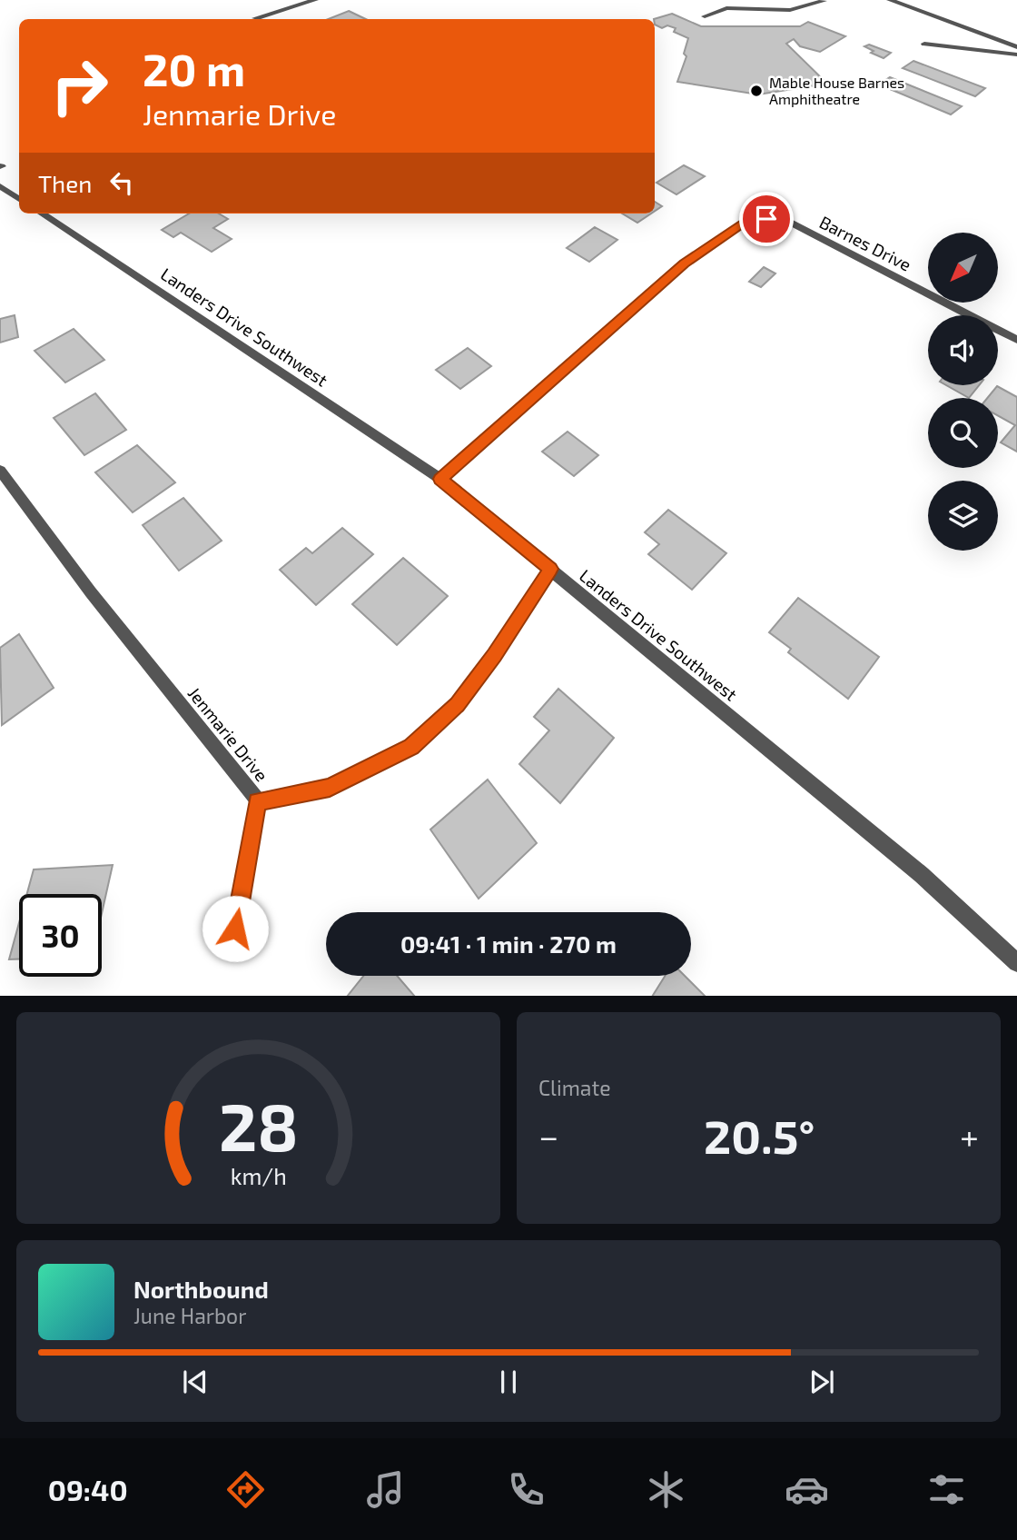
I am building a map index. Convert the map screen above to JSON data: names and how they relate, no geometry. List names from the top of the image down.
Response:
{
  "streets": {
    "street": ["Barnes Drive", "Landers Drive Southwest", "Jenmarie Drive"]
  },
  "crossings": [
    ["Barnes Drive", "Landers Drive Southwest"],
    ["Landers Drive Southwest", "Jenmarie Drive"]
  ],
  "places": ["Mable House Barnes Amphitheatre"],
  "north": "bottom left",
  "page": {
    "turn": ["20 m", "Jenmarie Drive"],
    "then": "Then",
    "limit": "30",
    "trip": "09:41 · 1 min · 270 m",
    "tile": "Climate",
    "heat": ["−", "20.5°", "+"],
    "song": ["Northbound", "June Harbor"],
    "tabs": "09:40",
    "gauge": ["28", "km/h"]
  }
}
